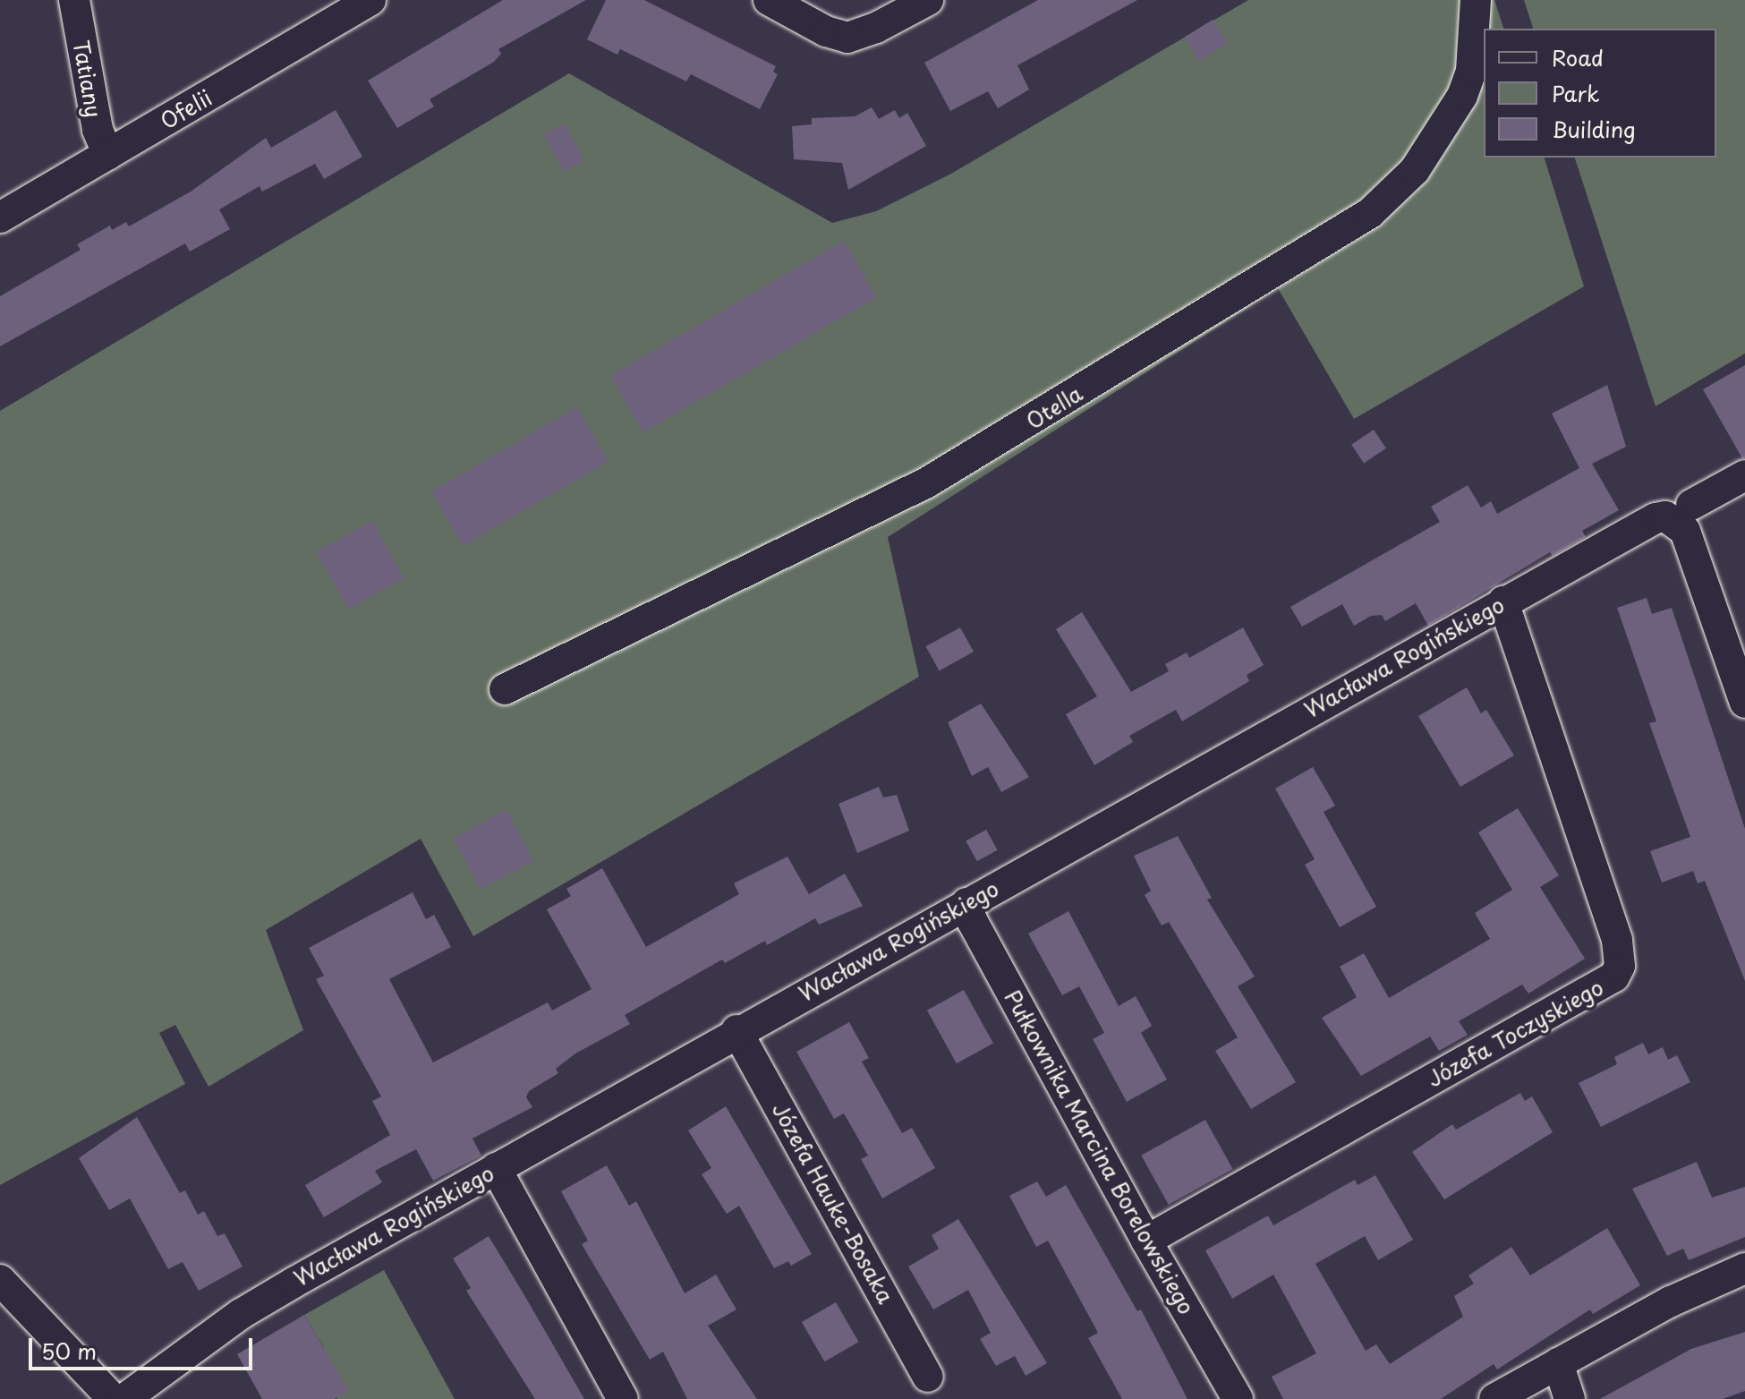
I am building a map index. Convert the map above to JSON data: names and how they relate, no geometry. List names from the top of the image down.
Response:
{
  "streets": {
    "street": [
      "Tatiany",
      "Ofelii",
      "Otella",
      "Wacława Rogińskiego",
      "Józefa Toczyskiego",
      "Pułkownika Marcina Borelowskiego",
      "Józefa Hauke-Bosaka"
    ]
  },
  "crossings": [
    ["Tatiany", "Ofelii"],
    ["Wacława Rogińskiego", "Józefa Toczyskiego"],
    ["Wacława Rogińskiego", "Pułkownika Marcina Borelowskiego"],
    ["Wacława Rogińskiego", "Józefa Hauke-Bosaka"],
    ["Józefa Toczyskiego", "Pułkownika Marcina Borelowskiego"]
  ],
  "legend": ["Road", "Park", "Building"],
  "scale_bar": "50 m"
}
